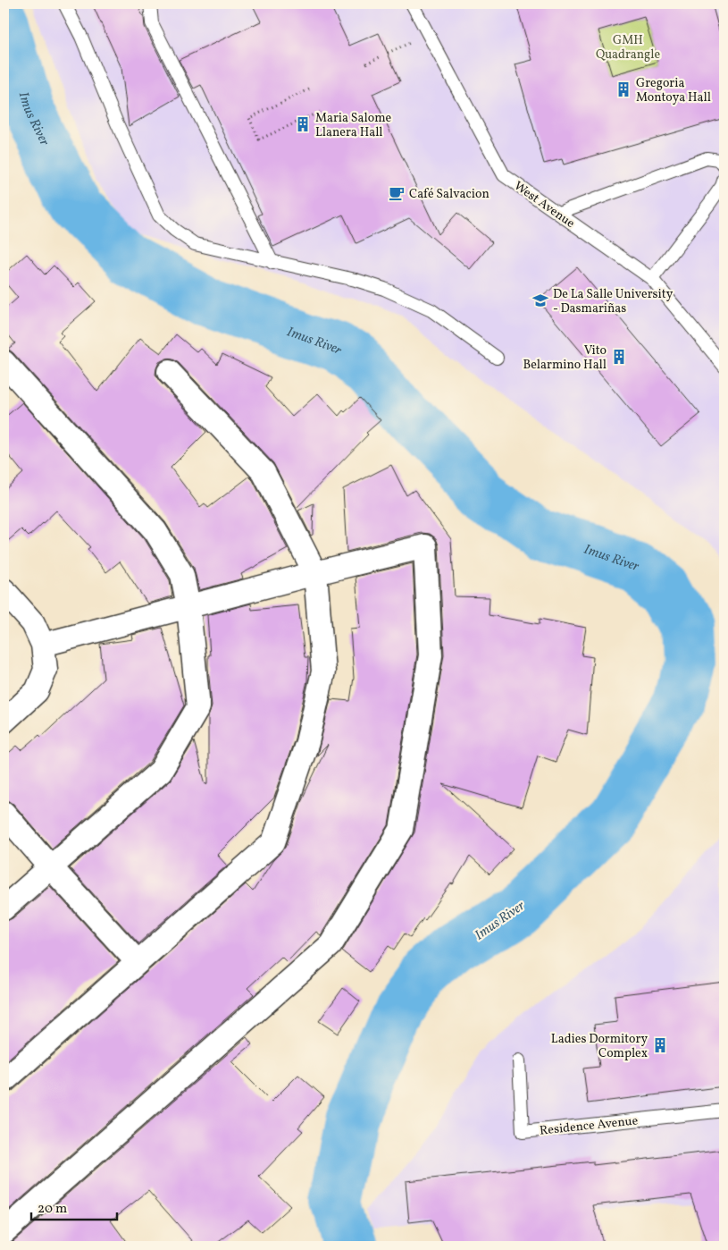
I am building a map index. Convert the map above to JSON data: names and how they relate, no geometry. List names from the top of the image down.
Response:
{
  "streets": {
    "lane": ["West Avenue", "Residence Avenue"]
  },
  "water": ["Imus River"],
  "parks": ["GMH Quadrangle"],
  "places": {
    "building": [
      "Gregoria Montoya Hall",
      "Maria Salome Llanera Hall",
      "Vito Belarmino Hall",
      "Ladies Dormitory Complex"
    ],
    "cafe": ["Café Salvacion"],
    "school or university": ["De La Salle University - Dasmariñas"]
  },
  "scale_bar": "20 m"
}
